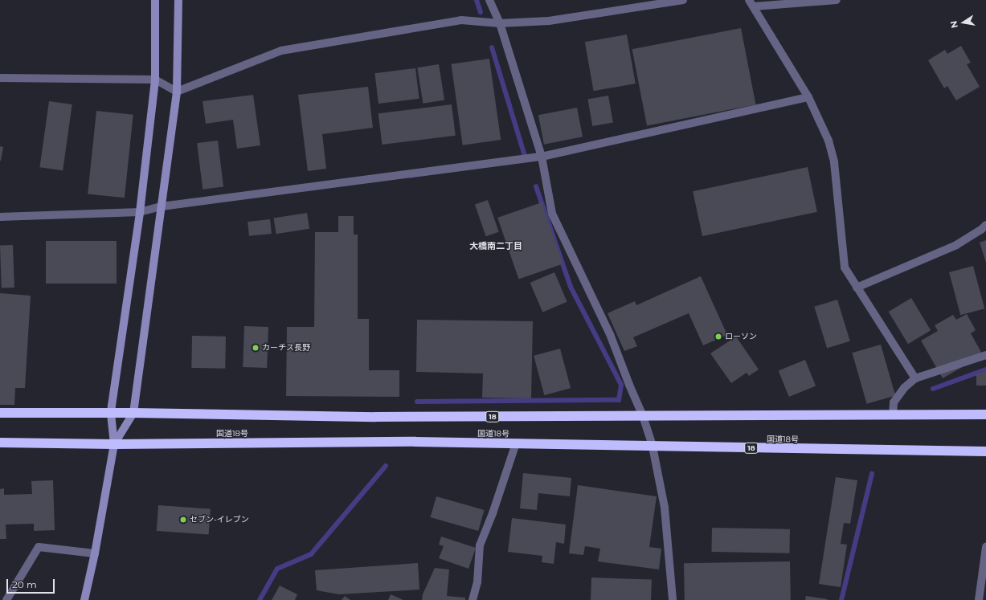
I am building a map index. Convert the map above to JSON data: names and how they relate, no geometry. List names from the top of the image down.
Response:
{
  "streets": {
    "highway": ["18", "国道18号"]
  },
  "districts": ["大橋南二丁目"],
  "places": ["ローソン", "カーチス長野", "セブン-イレブン"],
  "scale_bar": "20 m",
  "north": "left"
}
